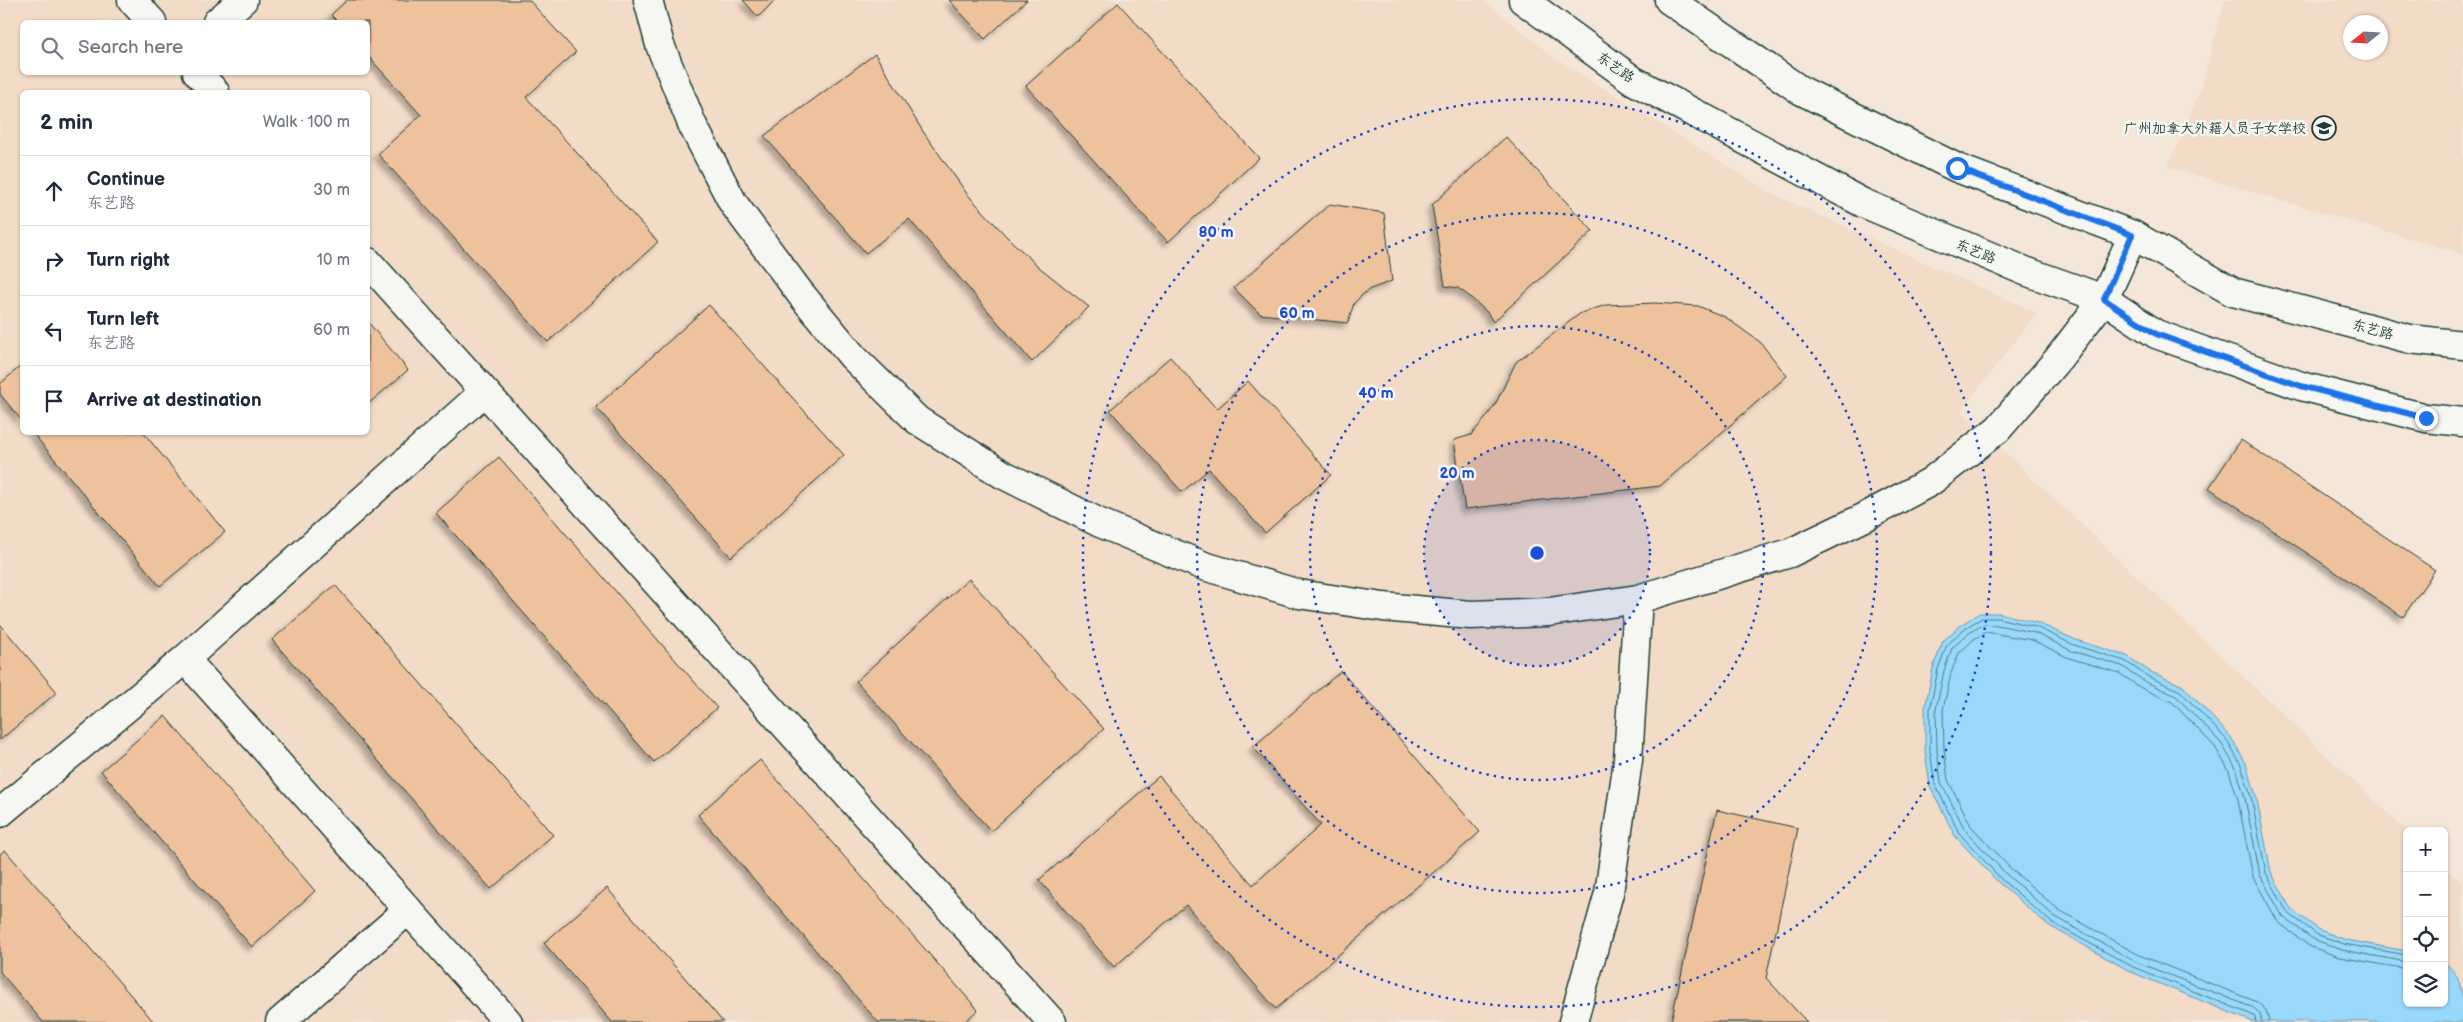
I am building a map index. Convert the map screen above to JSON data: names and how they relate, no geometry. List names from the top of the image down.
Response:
{
  "streets": {
    "street": ["东艺路"]
  },
  "places": {
    "school or university": ["广州加拿大外籍人员子女学校"]
  },
  "north": "left",
  "page": {
    "search": "Search here",
    "heading": ["2 min", "Walk · 100 m"],
    "list": [
      ["Continue", "东艺路", "30 m"],
      ["Turn right", "10 m"],
      ["Turn left", "东艺路", "60 m"],
      "Arrive at destination"
    ],
    "map_buttons": ["+", "−"]
  },
  "rings": [
    "80 m",
    "60 m",
    "40 m",
    "20 m"
  ]
}
